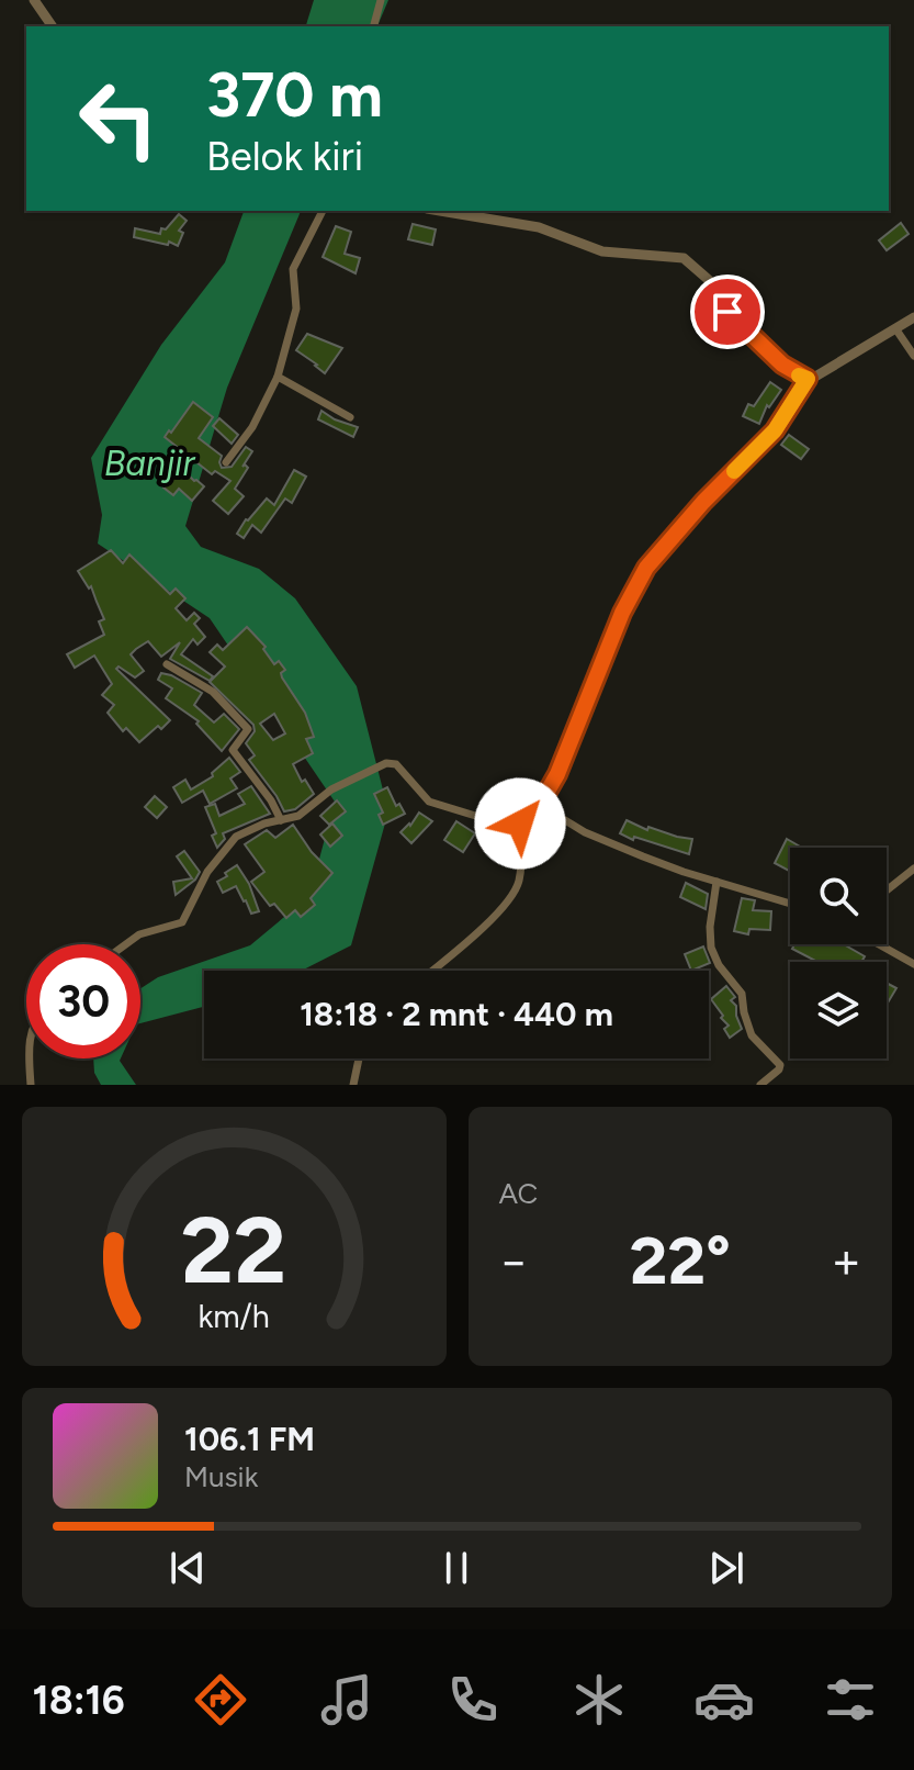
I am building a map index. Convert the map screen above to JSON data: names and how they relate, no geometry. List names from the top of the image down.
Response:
{
  "water": ["Banjir"],
  "page": {
    "turn": ["370 m", "Belok kiri"],
    "limit": "30",
    "trip": "18:18 · 2 mnt · 440 m",
    "tile": "AC",
    "heat": ["−", "22°", "+"],
    "song": ["106.1 FM", "Musik"],
    "tabs": "18:16",
    "gauge": ["22", "km/h"]
  }
}
